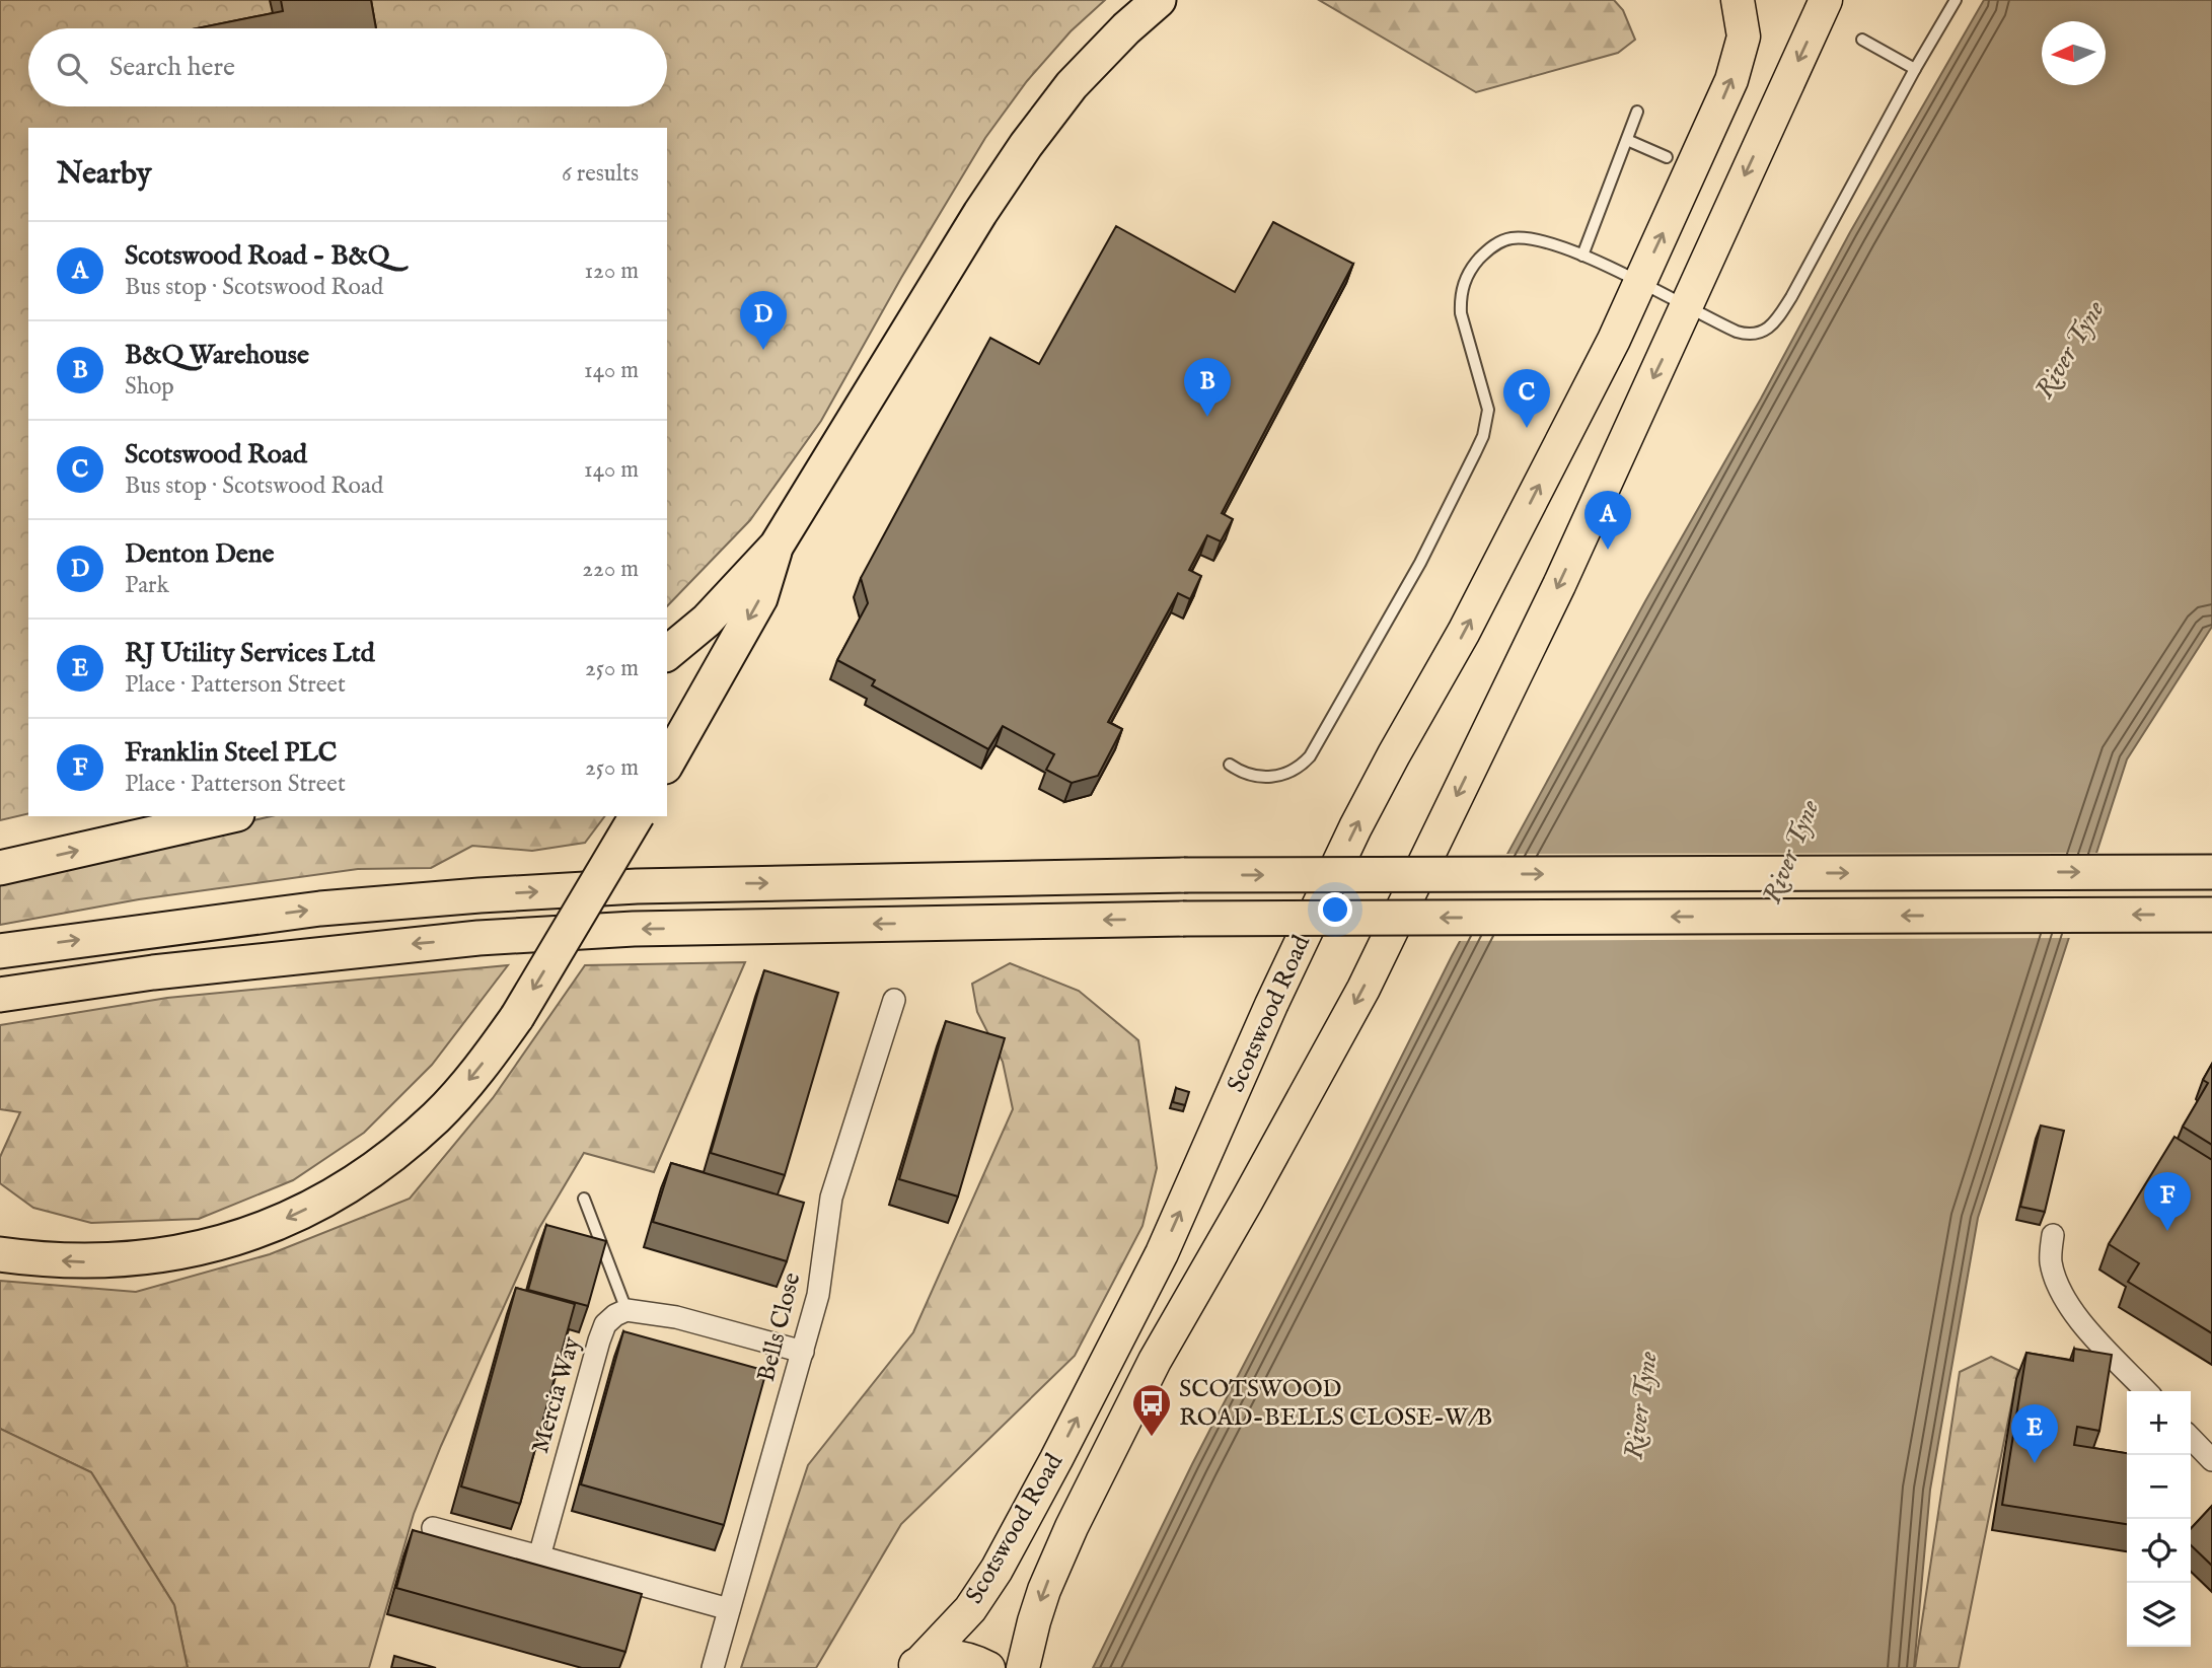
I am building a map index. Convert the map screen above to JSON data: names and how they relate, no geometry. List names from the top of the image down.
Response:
{
  "streets": {
    "main road": ["Scotswood Road"],
    "street": ["Bells Close", "Mercia Way"]
  },
  "water": ["River Tyne"],
  "places": {
    "bus stop": ["SCOTSWOOD ROAD-BELLS CLOSE-W/B"]
  },
  "north": "left",
  "page": {
    "search": "Search here",
    "heading": ["Nearby", "6 results"],
    "list": [
      {
        "mark": "A",
        "name": "Scotswood Road - B&Q",
        "note": "Bus stop · Scotswood Road",
        "value": "120 m"
      },
      {
        "mark": "B",
        "name": "B&Q Warehouse",
        "note": "Shop",
        "value": "140 m"
      },
      {
        "mark": "C",
        "name": "Scotswood Road",
        "note": "Bus stop · Scotswood Road",
        "value": "140 m"
      },
      {
        "mark": "D",
        "name": "Denton Dene",
        "note": "Park",
        "value": "220 m"
      },
      {
        "mark": "E",
        "name": "RJ Utility Services Ltd",
        "note": "Place · Patterson Street",
        "value": "250 m"
      },
      {
        "mark": "F",
        "name": "Franklin Steel PLC",
        "note": "Place · Patterson Street",
        "value": "250 m"
      }
    ],
    "pins": [
      "D",
      "B",
      "C",
      "A",
      "F",
      "E"
    ],
    "map_buttons": ["+", "−"]
  }
}
